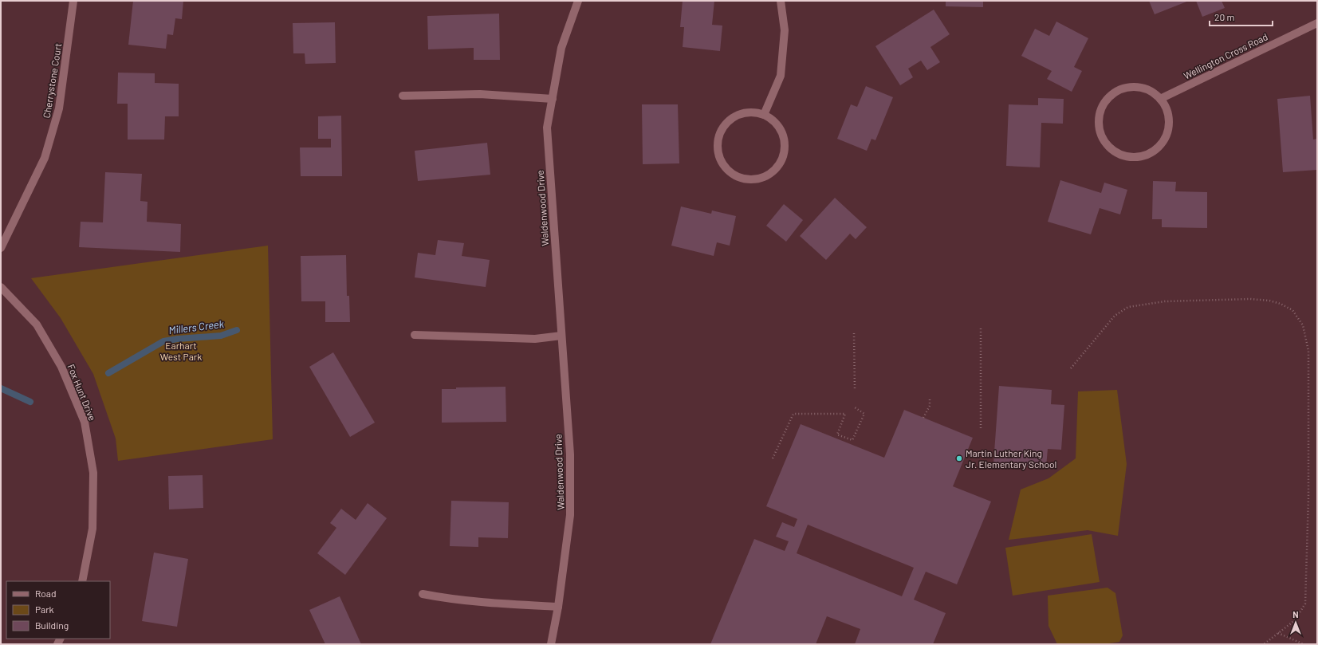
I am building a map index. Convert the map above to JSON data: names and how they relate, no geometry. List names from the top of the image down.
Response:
{
  "streets": {
    "street": [
      "Wellington Cross Road",
      "Cherrystone Court",
      "Waldenwood Drive",
      "Fox Hunt Drive"
    ]
  },
  "water": ["Millers Creek"],
  "parks": ["Earhart West Park"],
  "places": ["Martin Luther King Jr. Elementary School"],
  "legend": ["Road", "Park", "Building"],
  "scale_bar": "20 m",
  "north": "top"
}
